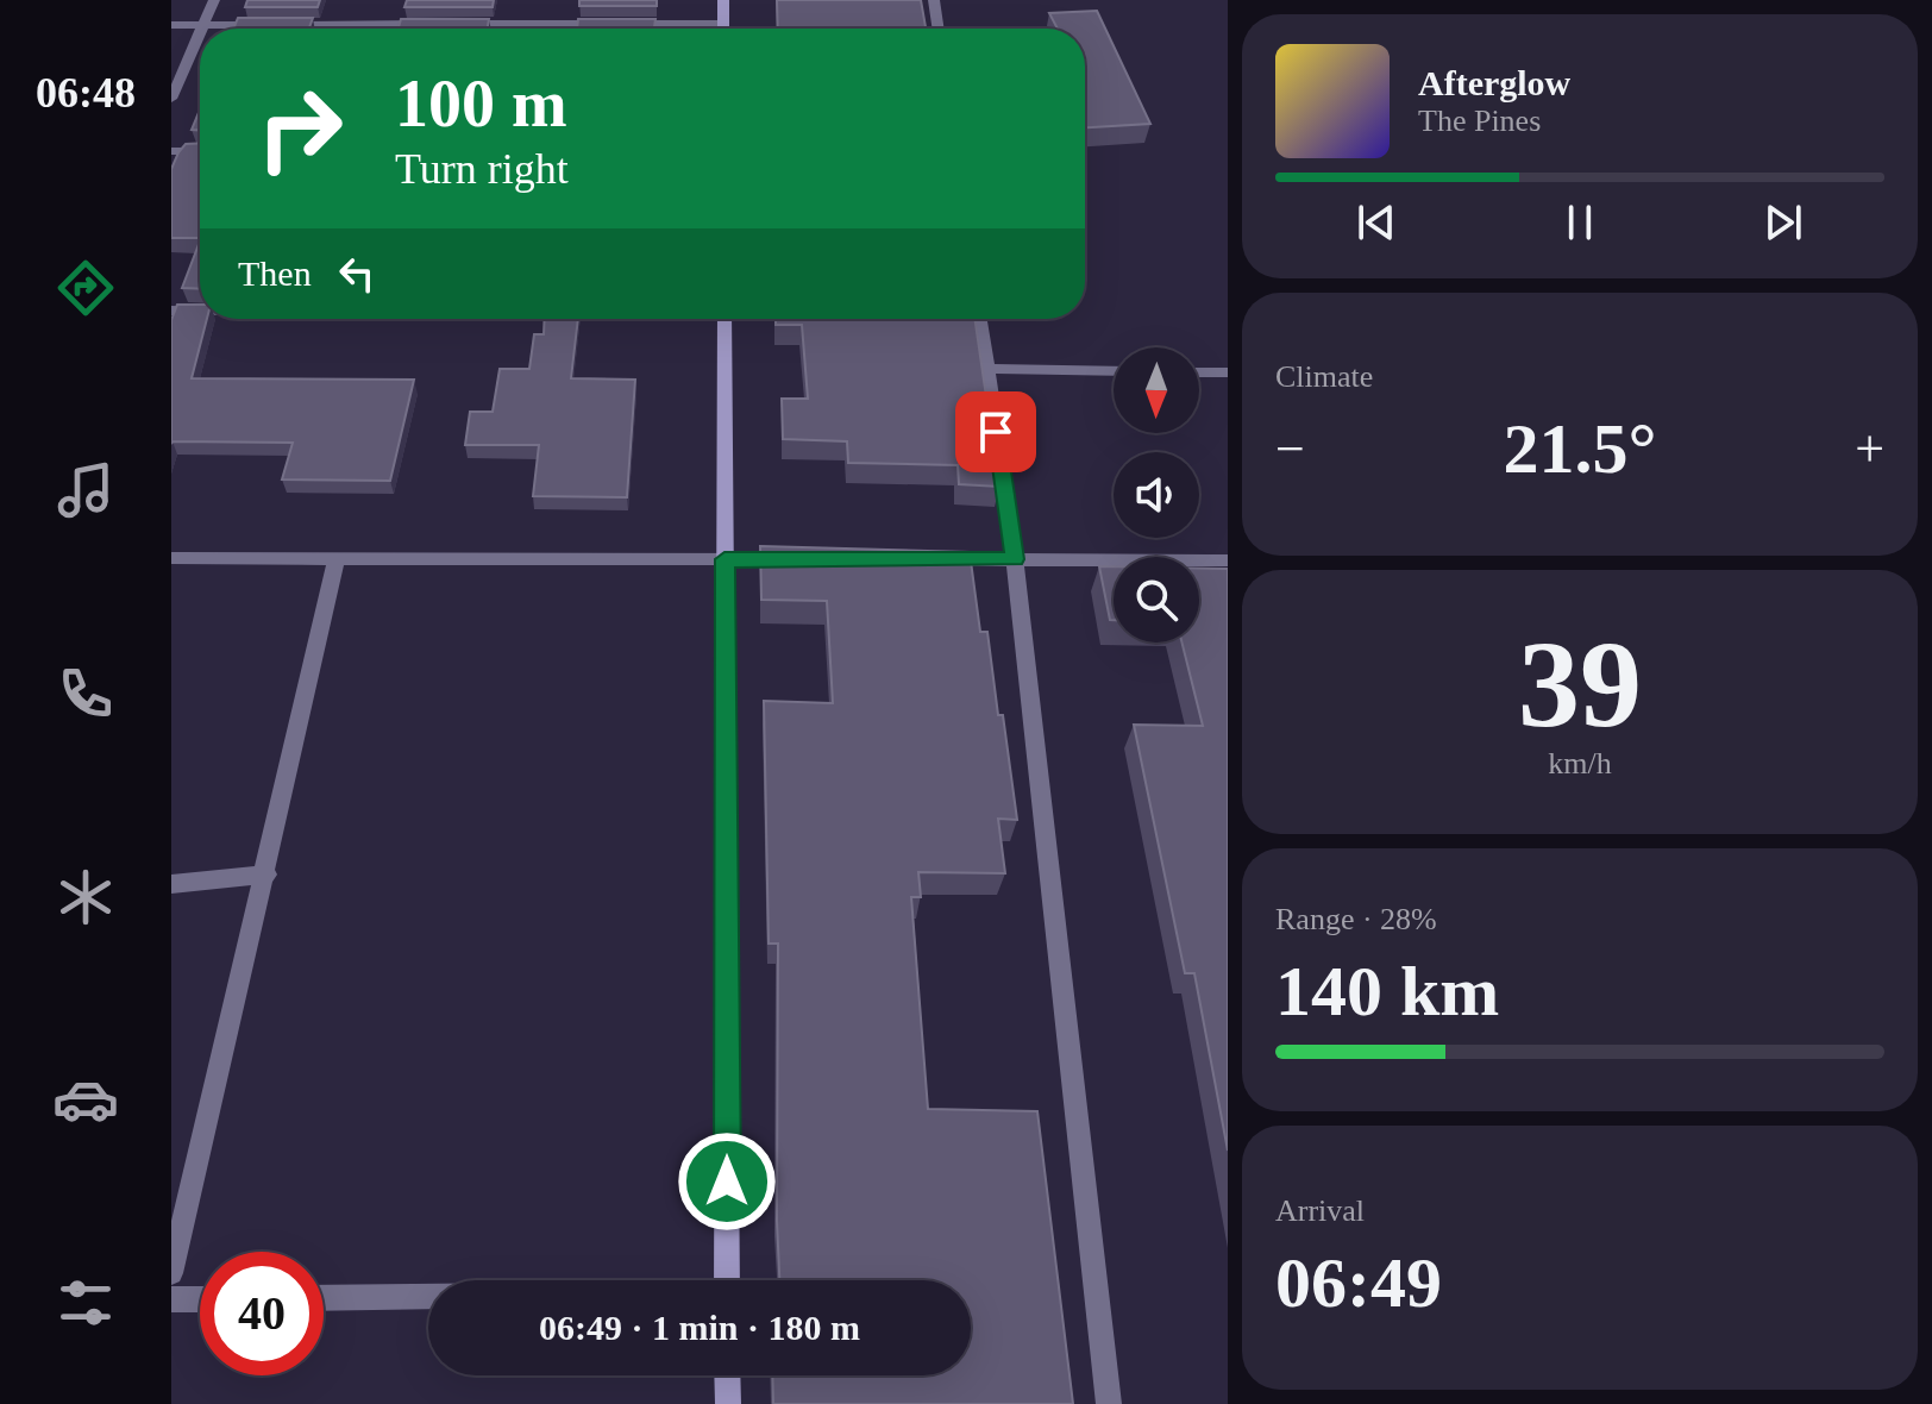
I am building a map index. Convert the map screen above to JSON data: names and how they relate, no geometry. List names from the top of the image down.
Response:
{
  "north": "bottom",
  "page": {
    "tabs": "06:48",
    "turn": ["100 m", "Turn right"],
    "song": ["Afterglow", "The Pines"],
    "then": "Then",
    "tile": [
      "Climate",
      ["39", "km/h"],
      ["Range · 28%", "140 km"],
      ["Arrival", "06:49"]
    ],
    "heat": ["−", "21.5°", "+"],
    "limit": "40",
    "trip": "06:49 · 1 min · 180 m"
  }
}
